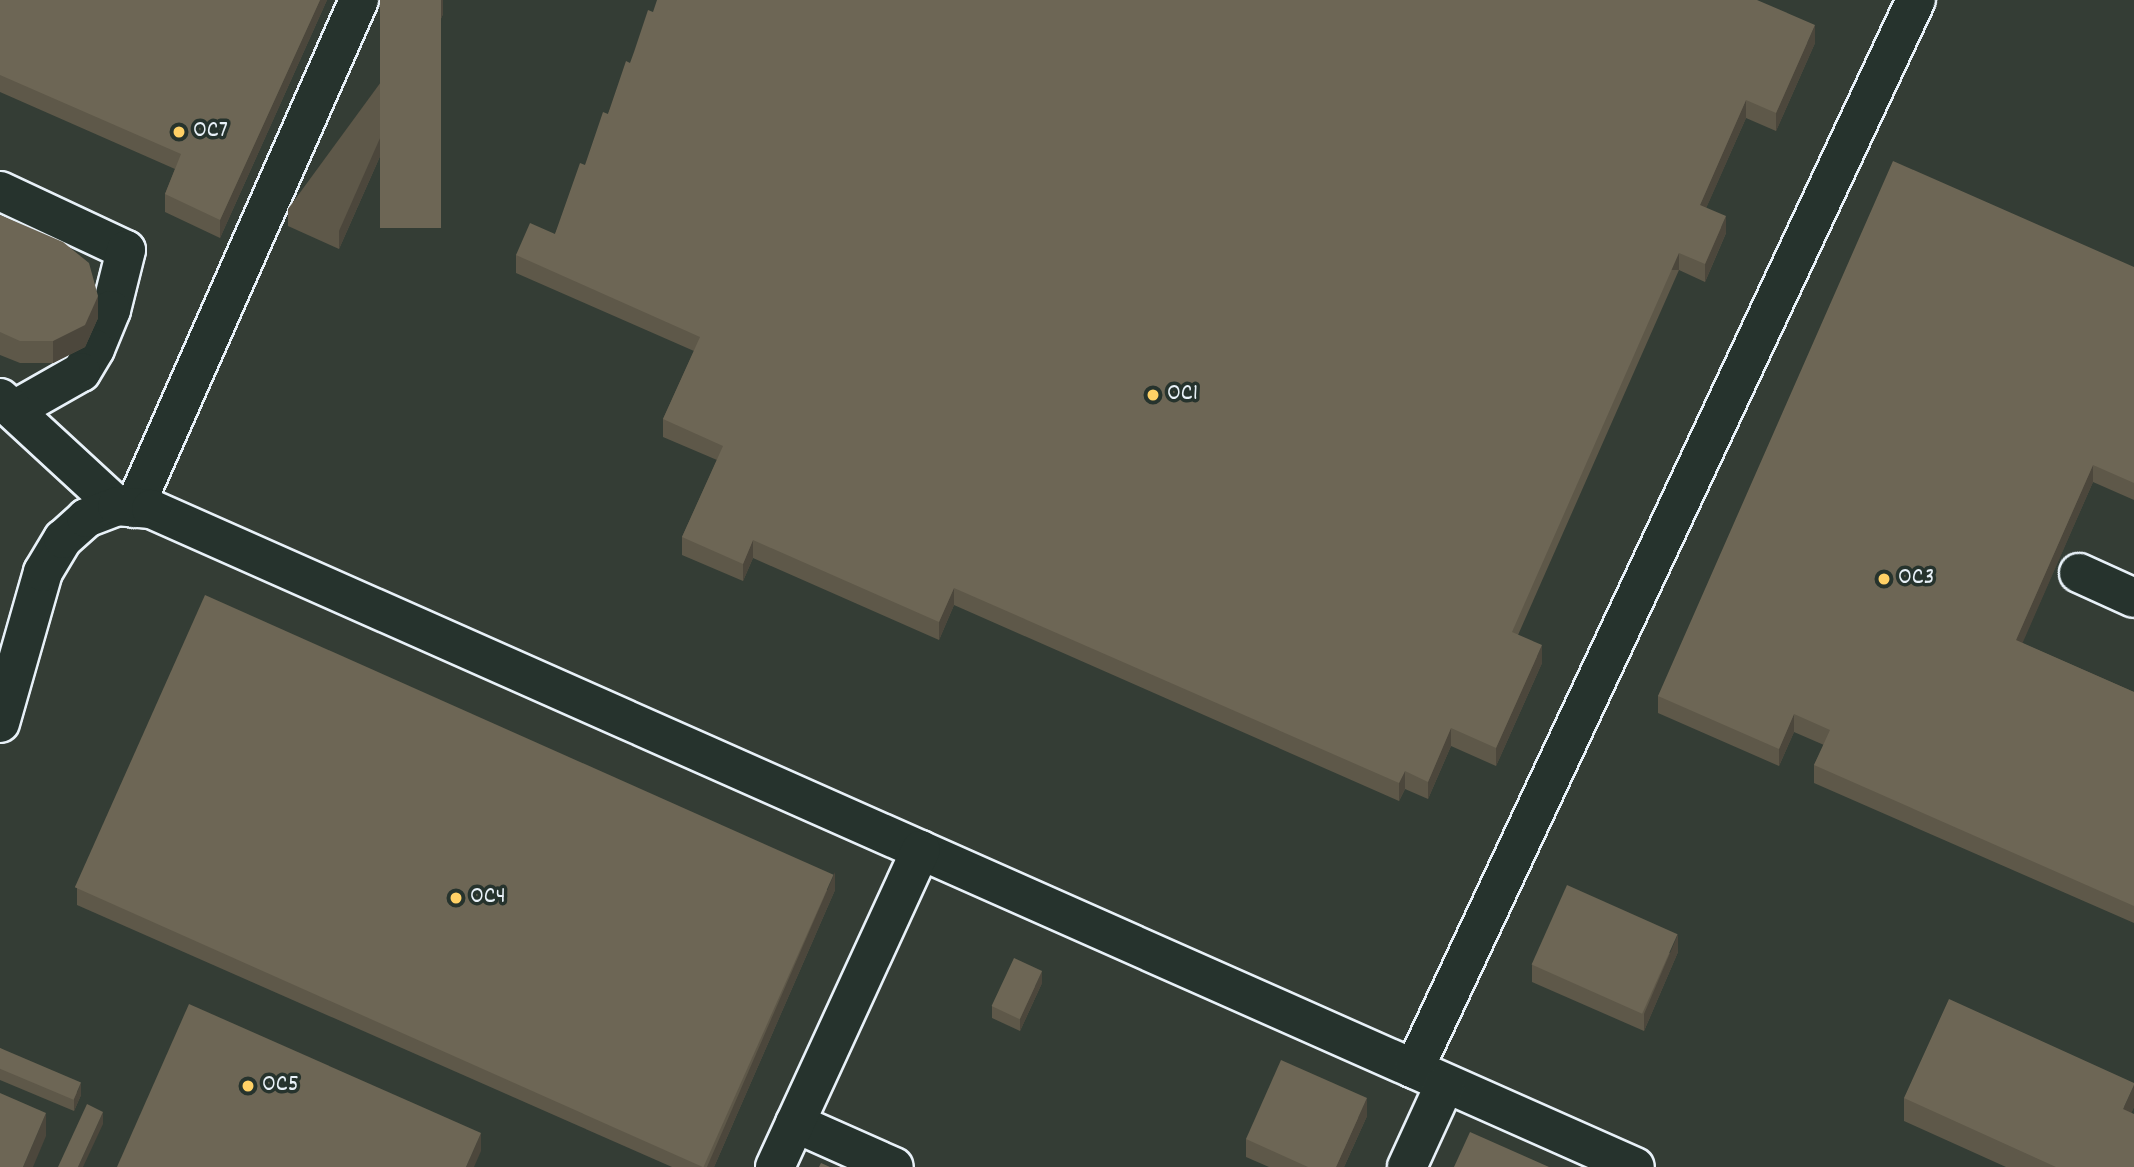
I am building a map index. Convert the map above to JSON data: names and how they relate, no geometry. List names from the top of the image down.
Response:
{
  "places": [
    "OC7",
    "OC1",
    "OC3",
    "OC4",
    "OC5"
  ]
}
